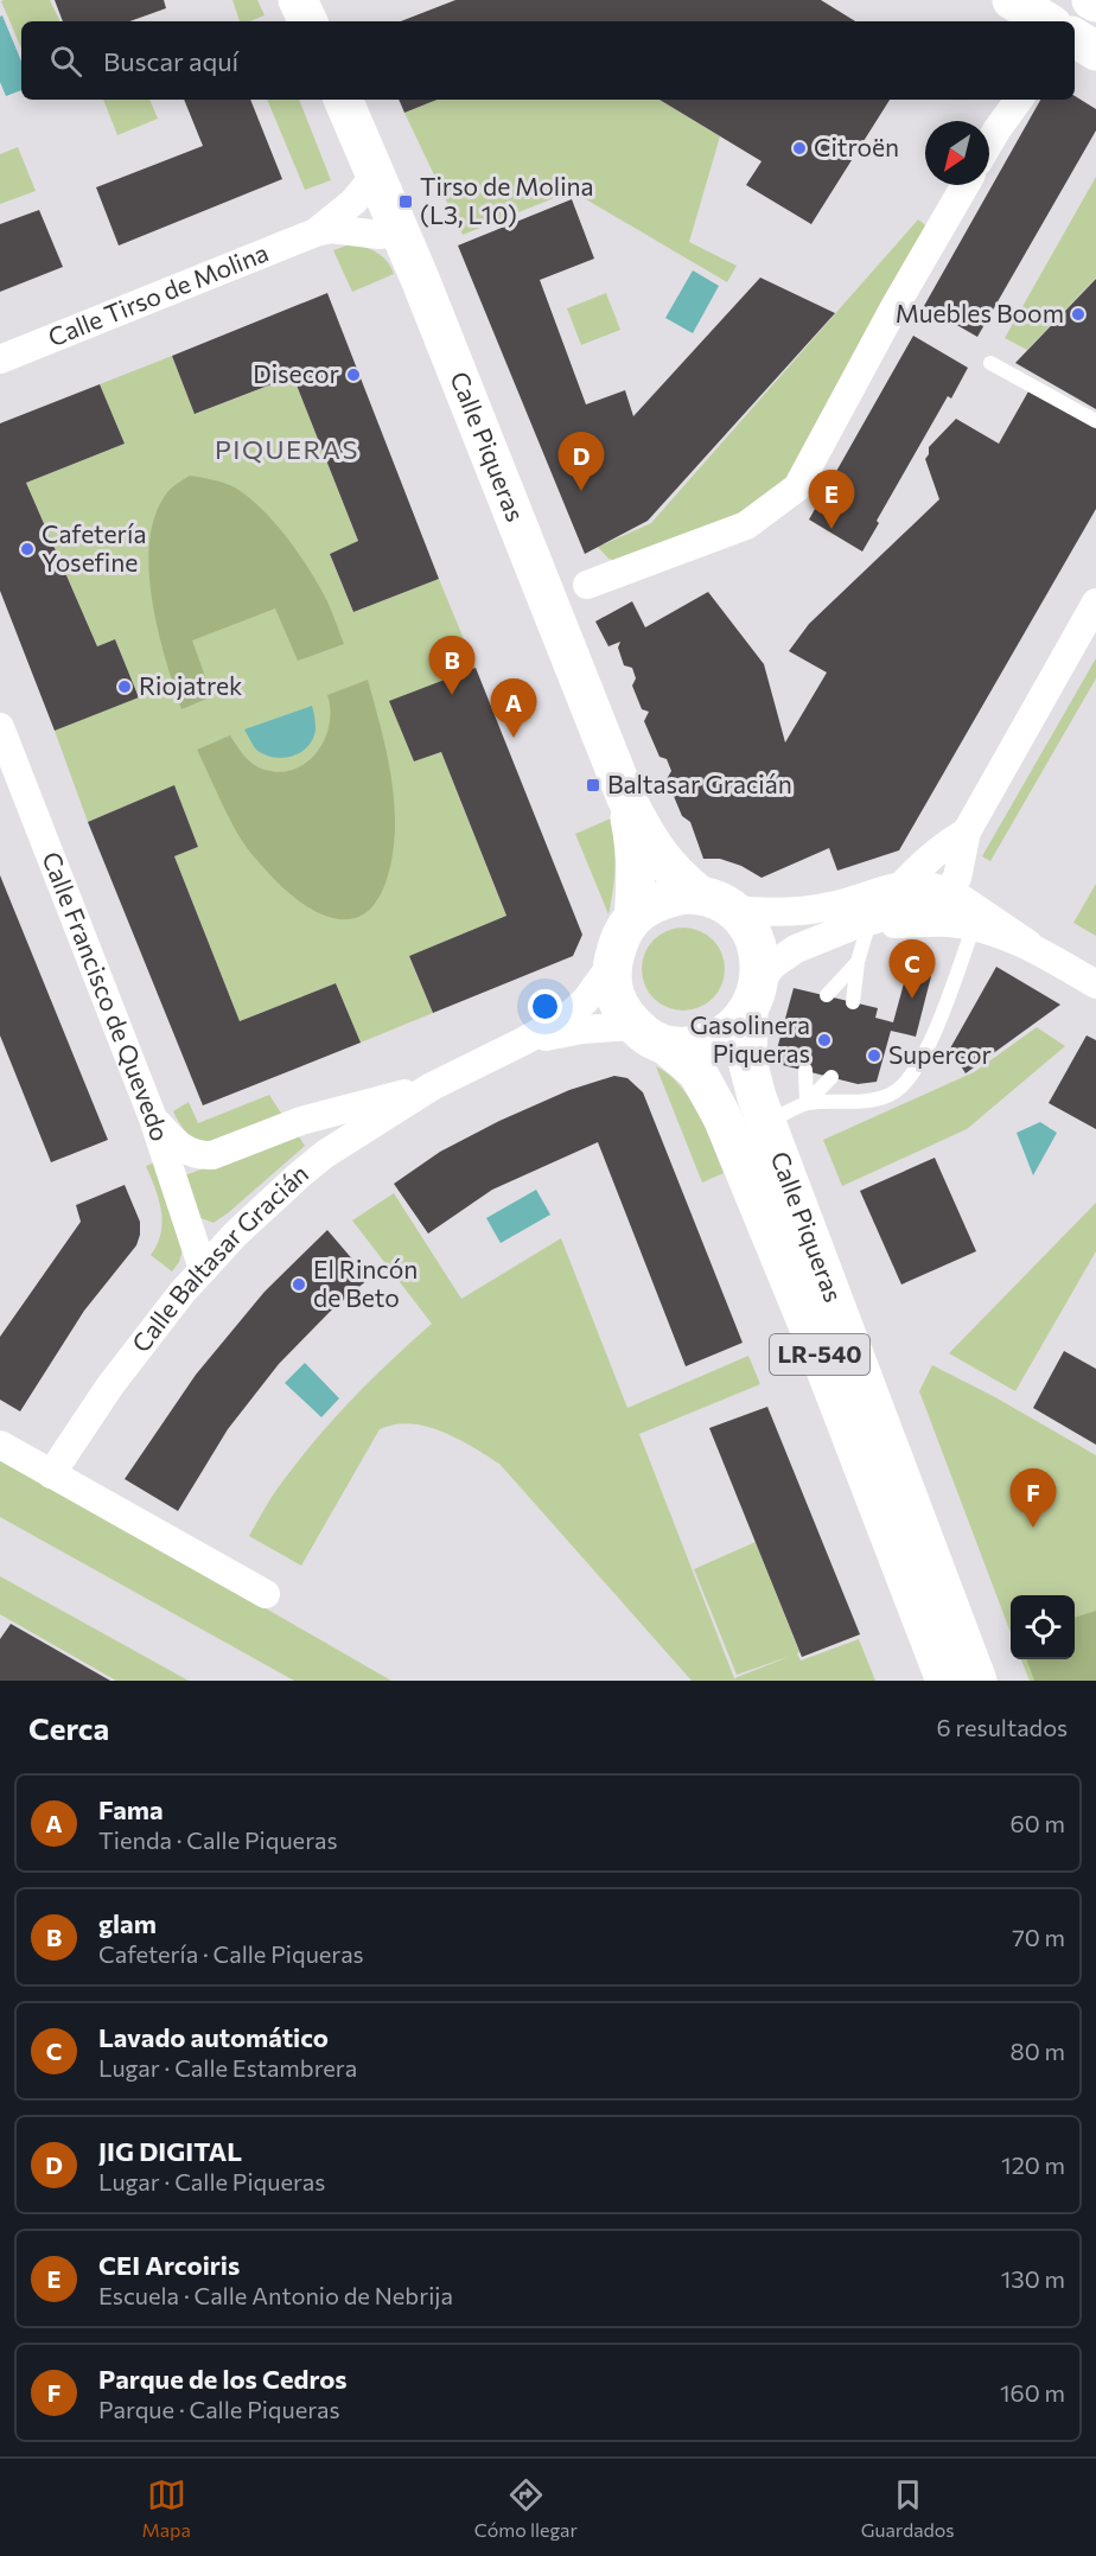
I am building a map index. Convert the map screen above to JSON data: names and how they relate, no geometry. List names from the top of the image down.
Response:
{
  "streets": {
    "main road": ["Calle Piqueras", "LR-540"],
    "street": ["Calle Tirso de Molina", "Calle Francisco de Quevedo", "Calle Baltasar Gracián"]
  },
  "crossings": [
    ["Calle Tirso de Molina", "Calle Piqueras"],
    ["Calle Piqueras", "Calle Baltasar Gracián"],
    ["Calle Piqueras", "LR-540"],
    ["Calle Francisco de Quevedo", "Calle Baltasar Gracián"],
    ["Calle Baltasar Gracián", "LR-540"]
  ],
  "districts": ["PIQUERAS"],
  "places": {
    "other": [
      "Citroën",
      "Muebles Boom",
      "Disecor",
      "Cafetería Yosefine",
      "Riojatrek",
      "Gasolinera Piqueras",
      "Supercor",
      "El Rincón de Beto"
    ],
    "transit": ["Tirso de Molina (L3, L10)", "Baltasar Gracián"]
  },
  "north": "bottom left",
  "page": {
    "search": "Buscar aquí",
    "pins": [
      "D",
      "E",
      "B",
      "A",
      "C",
      "F"
    ],
    "heading": ["Cerca", "6 resultados"],
    "list": [
      {
        "mark": "A",
        "name": "Fama",
        "note": "Tienda · Calle Piqueras",
        "value": "60 m"
      },
      {
        "mark": "B",
        "name": "glam",
        "note": "Cafetería · Calle Piqueras",
        "value": "70 m"
      },
      {
        "mark": "C",
        "name": "Lavado automático",
        "note": "Lugar · Calle Estambrera",
        "value": "80 m"
      },
      {
        "mark": "D",
        "name": "JIG DIGITAL",
        "note": "Lugar · Calle Piqueras",
        "value": "120 m"
      },
      {
        "mark": "E",
        "name": "CEI Arcoiris",
        "note": "Escuela · Calle Antonio de Nebrija",
        "value": "130 m"
      },
      {
        "mark": "F",
        "name": "Parque de los Cedros",
        "note": "Parque · Calle Piqueras",
        "value": "160 m"
      }
    ],
    "nav": ["Mapa", "Cómo llegar", "Guardados"]
  }
}
